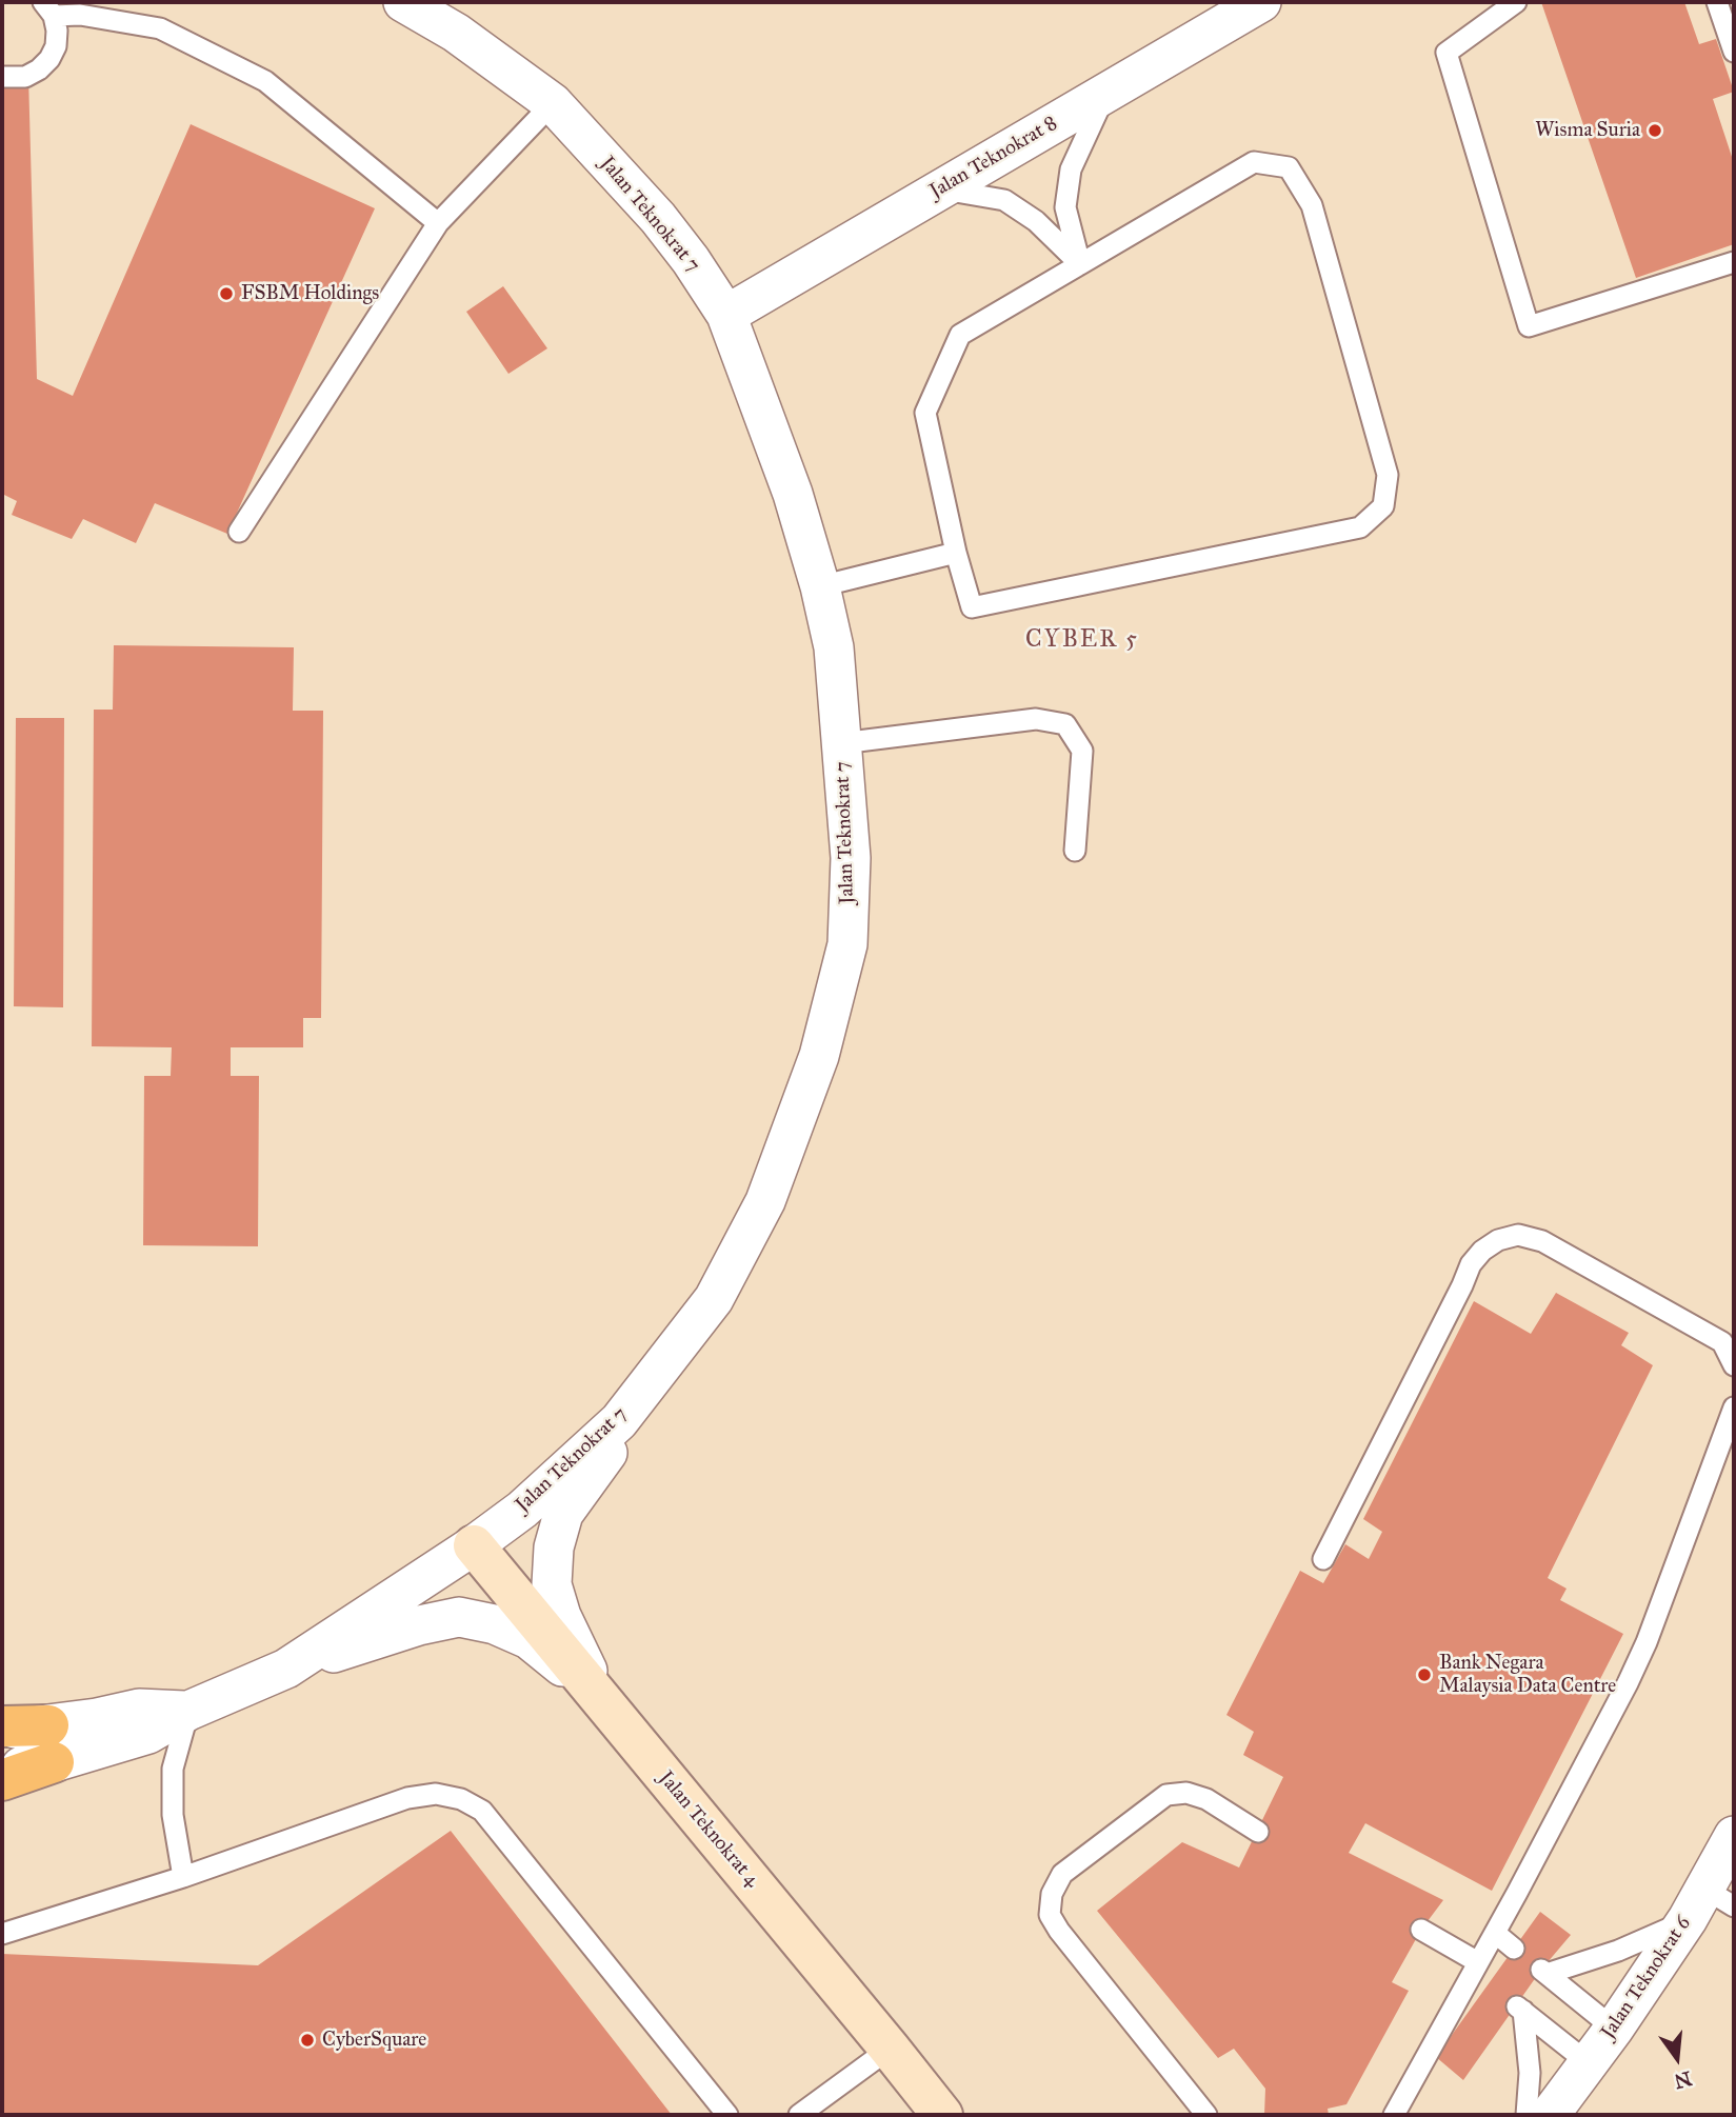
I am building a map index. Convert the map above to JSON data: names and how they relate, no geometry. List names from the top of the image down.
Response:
{
  "streets": {
    "street": [
      "Jalan Teknokrat 8",
      "Jalan Teknokrat 7",
      "Jalan Teknokrat 4",
      "Jalan Teknokrat 6"
    ]
  },
  "crossings": [
    ["Jalan Teknokrat 8", "Jalan Teknokrat 7"],
    ["Jalan Teknokrat 7", "Jalan Teknokrat 4"]
  ],
  "districts": ["CYBER 5"],
  "places": [
    "Wisma Suria",
    "FSBM Holdings",
    "Bank Negara Malaysia Data Centre",
    "CyberSquare"
  ],
  "north": "bottom"
}
